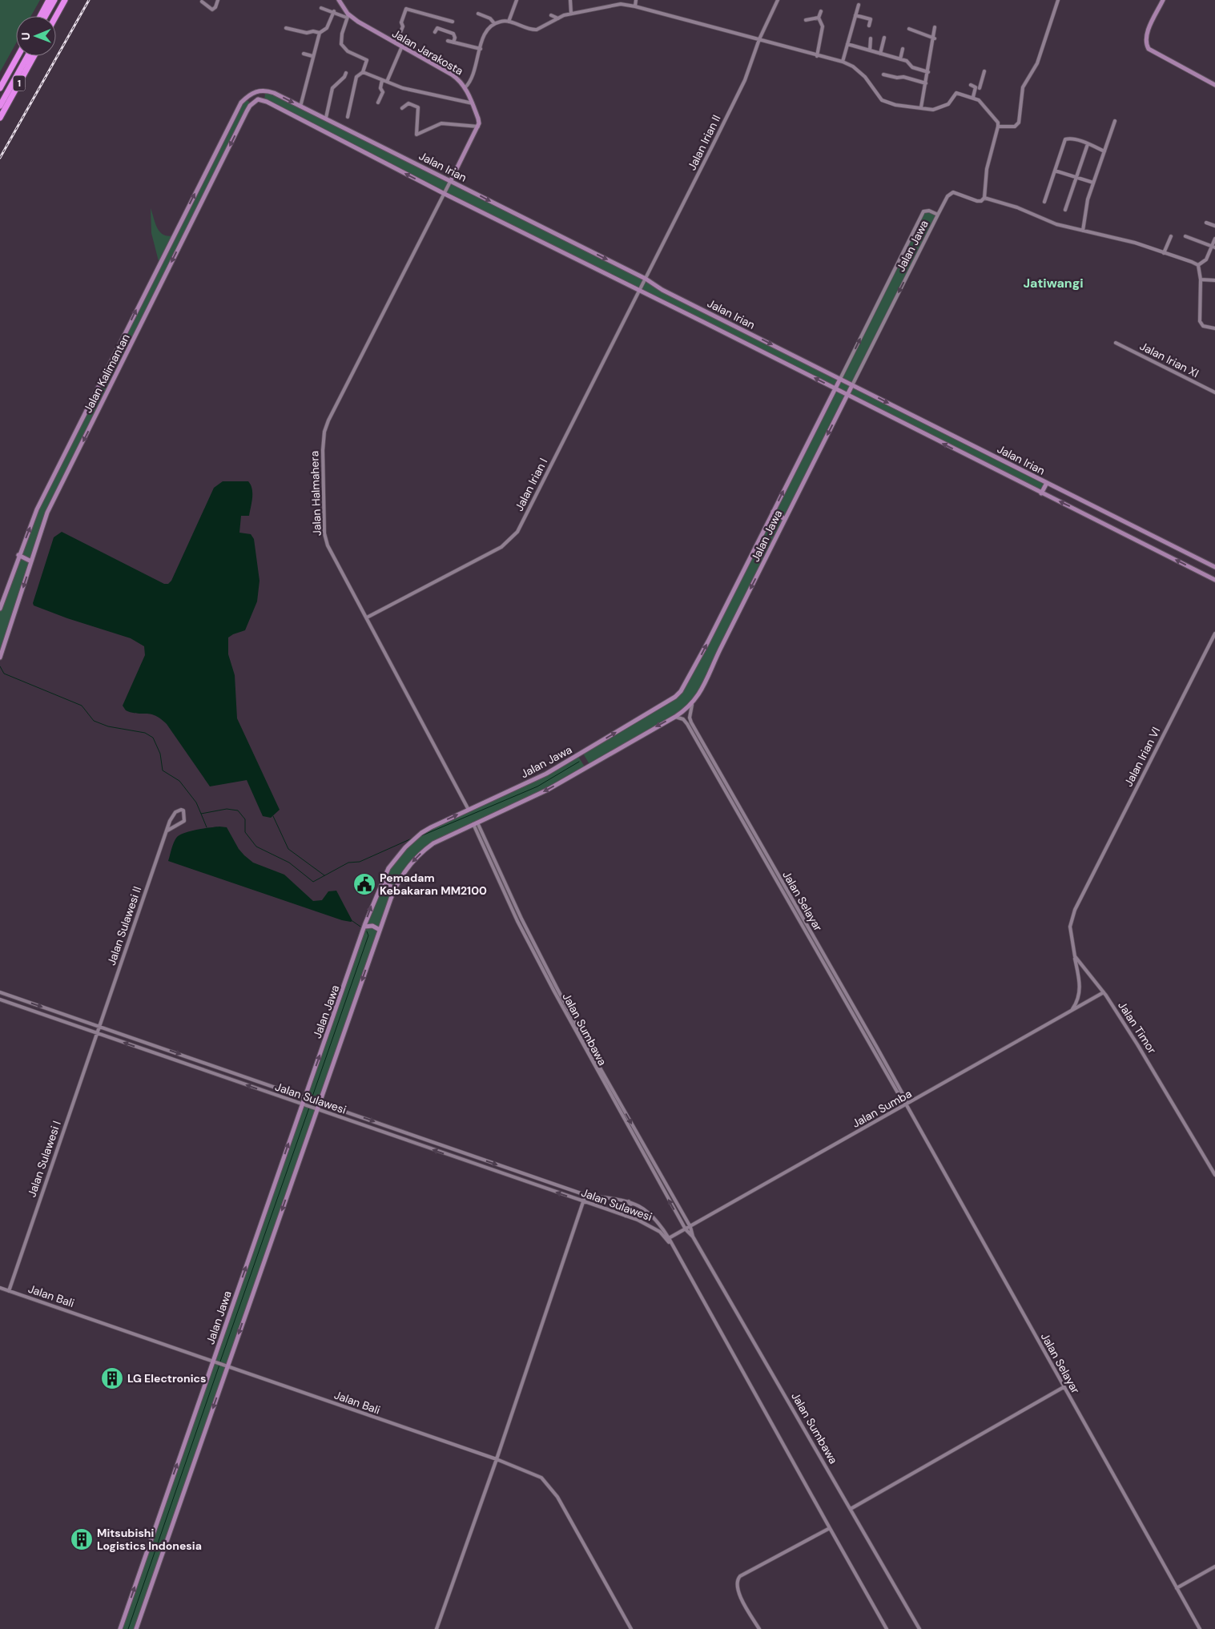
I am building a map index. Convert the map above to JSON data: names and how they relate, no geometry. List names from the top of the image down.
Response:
{
  "streets": {
    "highway": ["1"],
    "street": [
      "Jalan Jarakosta",
      "Jalan Irian II",
      "Jalan Irian",
      "Jalan Jawa",
      "Jalan Irian XI",
      "Jalan Kalimantan",
      "Jalan Irian I",
      "Jalan Halmahera",
      "Jalan Irian VI",
      "Jalan Selayar",
      "Jalan Sulawesi II",
      "Jalan Timor",
      "Jalan Sumbawa",
      "Jalan Sulawesi",
      "Jalan Sumba",
      "Jalan Sulawesi I",
      "Jalan Bali"
    ]
  },
  "crossings": [
    ["Jalan Irian II", "Jalan Irian"],
    ["Jalan Irian II", "Jalan Irian I"],
    ["Jalan Irian", "Jalan Jawa"],
    ["Jalan Irian", "Jalan Irian I"],
    ["Jalan Irian", "Jalan Halmahera"],
    ["Jalan Jawa", "Jalan Halmahera"],
    ["Jalan Jawa", "Jalan Selayar"],
    ["Jalan Jawa", "Jalan Sumbawa"],
    ["Jalan Jawa", "Jalan Sulawesi"],
    ["Jalan Jawa", "Jalan Bali"],
    ["Jalan Irian I", "Jalan Halmahera"],
    ["Jalan Irian VI", "Jalan Timor"],
    ["Jalan Selayar", "Jalan Sumba"],
    ["Jalan Sulawesi II", "Jalan Sulawesi"],
    ["Jalan Sulawesi II", "Jalan Sulawesi I"],
    ["Jalan Timor", "Jalan Sumba"],
    ["Jalan Sumbawa", "Jalan Sumba"],
    ["Jalan Sulawesi", "Jalan Sumba"],
    ["Jalan Sulawesi", "Jalan Sulawesi I"],
    ["Jalan Sulawesi I", "Jalan Bali"]
  ],
  "districts": ["Jatiwangi"],
  "places": {
    "public building": ["Pemadam Kebakaran MM2100"],
    "building": ["LG Electronics", "Mitsubishi Logistics Indonesia"]
  },
  "north": "left"
}
